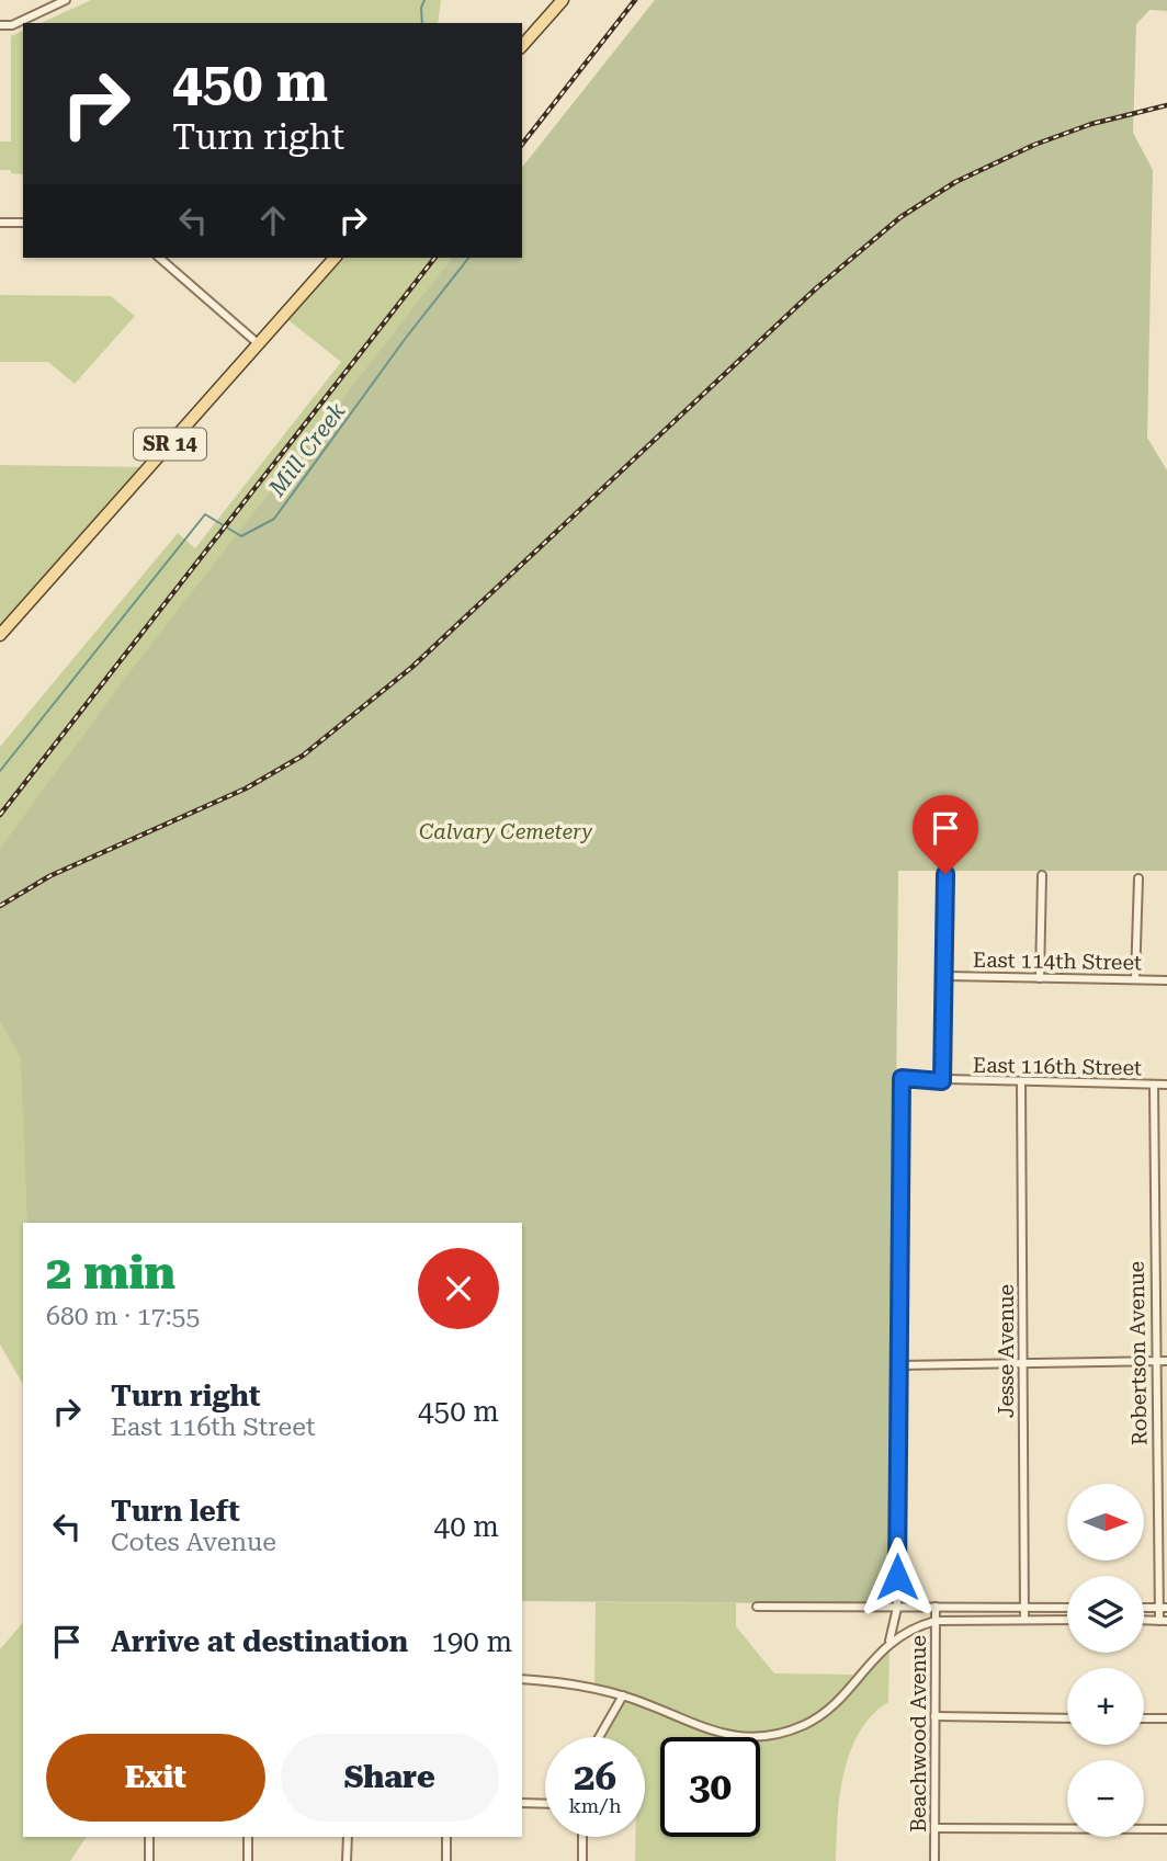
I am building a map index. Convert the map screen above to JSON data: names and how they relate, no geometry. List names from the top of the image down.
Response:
{
  "streets": {
    "main road": ["SR 14"],
    "street": [
      "East 114th Street",
      "East 116th Street",
      "Jesse Avenue",
      "Robertson Avenue",
      "Beachwood Avenue"
    ]
  },
  "crossings": [
    ["East 116th Street", "Jesse Avenue"],
    ["East 116th Street", "Robertson Avenue"]
  ],
  "water": ["Mill Creek"],
  "parks": ["Calvary Cemetery"],
  "north": "right",
  "page": {
    "turn": ["450 m", "Turn right"],
    "heading": ["2 min", "680 m · 17:55"],
    "list": [
      {
        "name": "Turn right",
        "note": "East 116th Street",
        "value": "450 m"
      },
      {
        "name": "Turn left",
        "note": "Cotes Avenue",
        "value": "40 m"
      },
      {
        "name": "Arrive at destination",
        "value": "190 m"
      }
    ],
    "map_buttons": ["+", "−"],
    "buttons": ["Exit", "Share"],
    "speed": "26 km/h",
    "limit": "30"
  }
}
